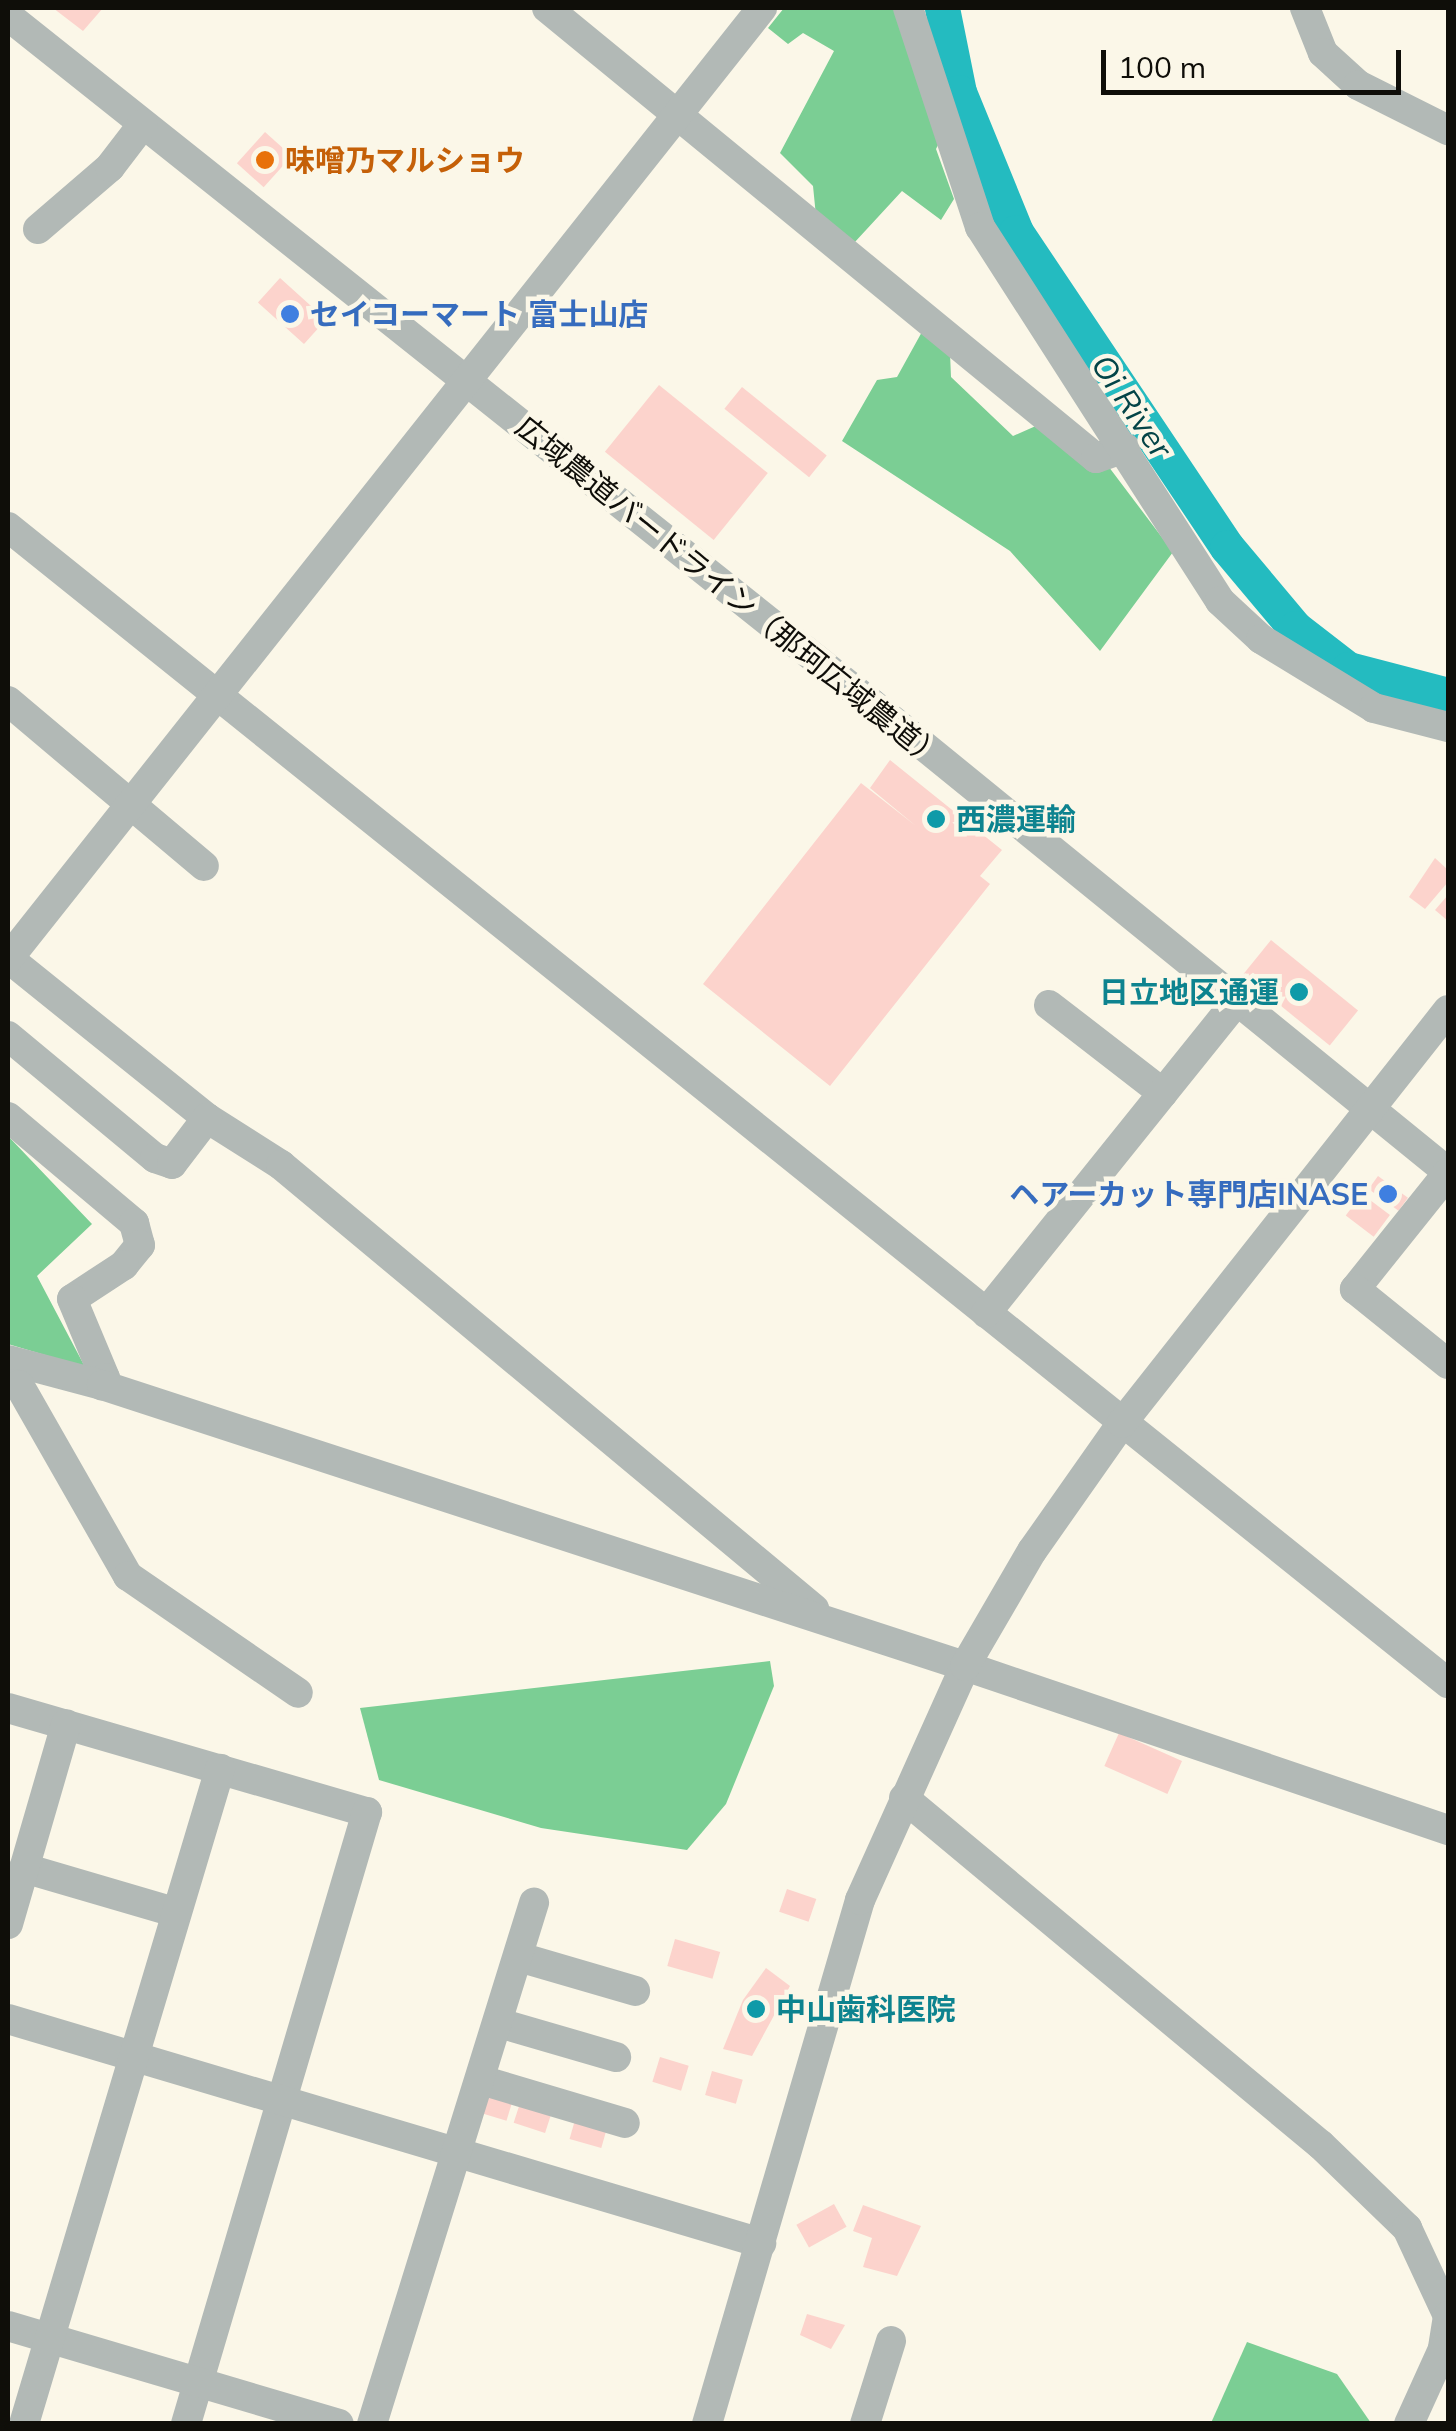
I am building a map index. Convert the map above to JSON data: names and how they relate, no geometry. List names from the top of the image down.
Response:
{
  "streets": {
    "street": ["広域農道バードライン（那珂広域農道）"]
  },
  "water": ["Oi River"],
  "places": [
    "味噌乃マルショウ",
    "セイコーマート 富士山店",
    "西濃運輸",
    "日立地区通運",
    "ヘアーカット専門店INASE",
    "中山歯科医院"
  ],
  "scale_bar": "100 m"
}
